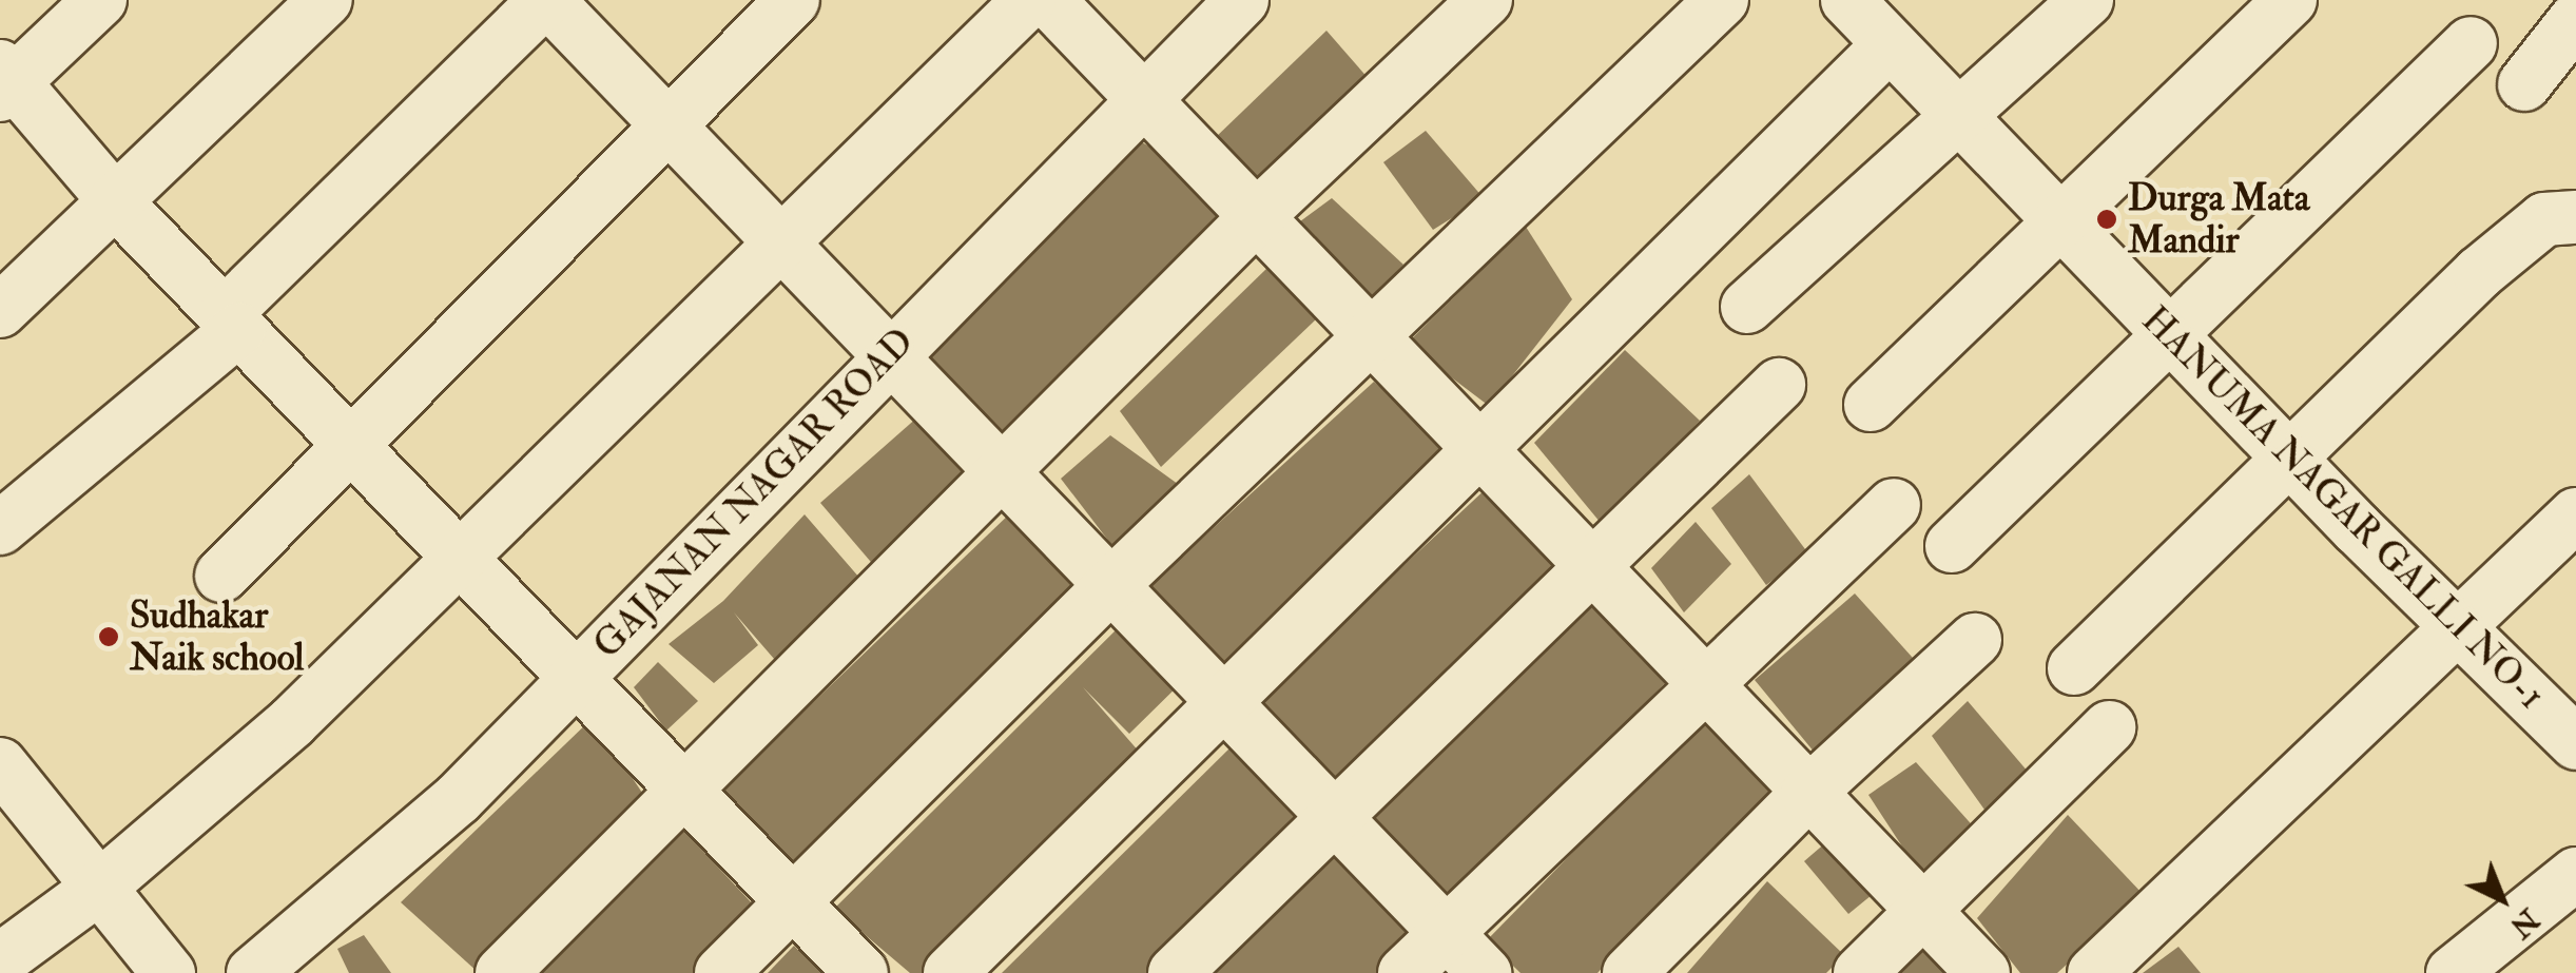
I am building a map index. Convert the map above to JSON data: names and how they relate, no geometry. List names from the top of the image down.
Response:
{
  "streets": {
    "street": ["GAJANAN NAGAR ROAD", "HANUMA NAGAR GALLI NO-1"]
  },
  "places": ["Durga Mata Mandir", "Sudhakar Naik school"],
  "north": "bottom right"
}
